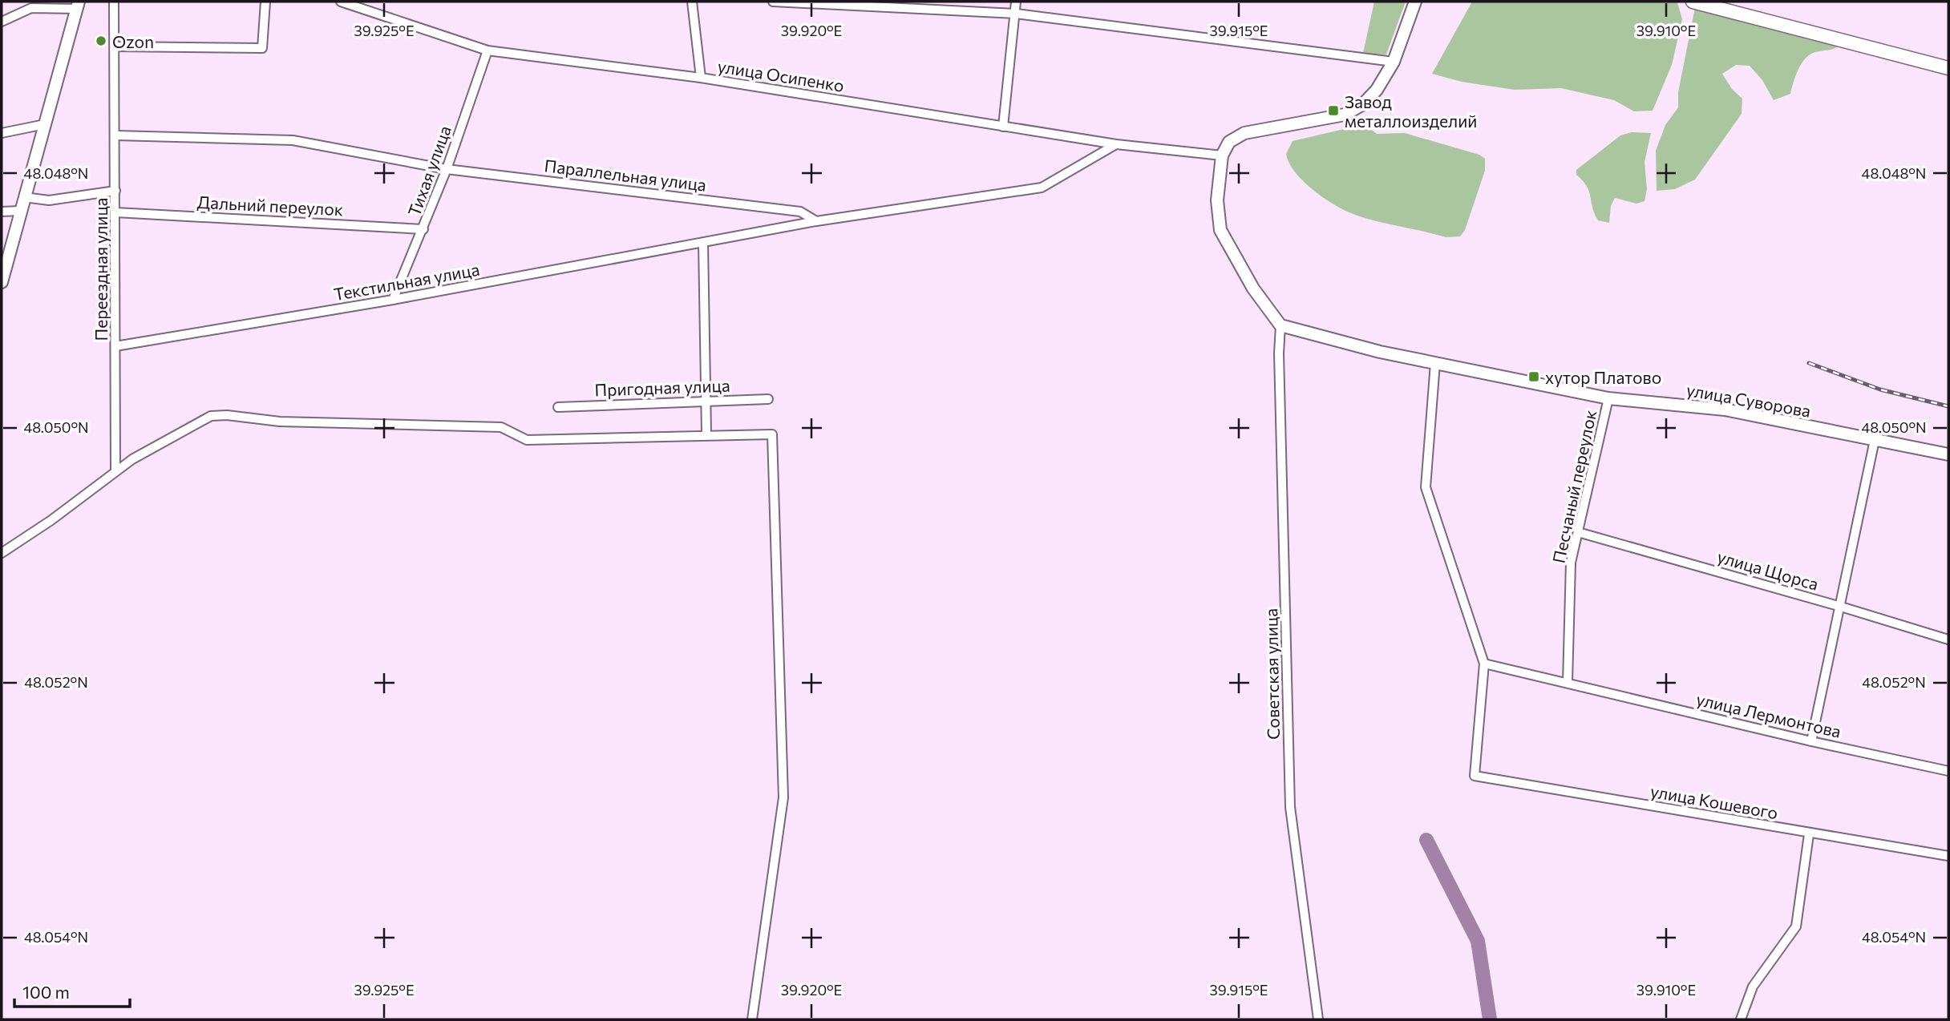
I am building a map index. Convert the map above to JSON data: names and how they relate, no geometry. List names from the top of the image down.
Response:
{
  "streets": {
    "street": [
      "улица Осипенко",
      "Тихая улица",
      "Параллельная улица",
      "Дальний переулок",
      "Переездная улица",
      "Текстильная улица",
      "Пригодная улица",
      "улица Суворова",
      "Песчаный переулок",
      "улица Щорса",
      "Советская улица",
      "улица Лермонтова",
      "улица Кошевого"
    ]
  },
  "crossings": [
    ["улица Осипенко", "Тихая улица"],
    ["Тихая улица", "Параллельная улица"],
    ["Тихая улица", "Дальний переулок"],
    ["Тихая улица", "Текстильная улица"],
    ["Параллельная улица", "Переездная улица"],
    ["Параллельная улица", "Текстильная улица"],
    ["Дальний переулок", "Переездная улица"],
    ["Переездная улица", "Текстильная улица"],
    ["улица Суворова", "Песчаный переулок"],
    ["улица Суворова", "Советская улица"],
    ["Песчаный переулок", "улица Щорса"],
    ["Песчаный переулок", "улица Лермонтова"],
    ["улица Лермонтова", "улица Кошевого"]
  ],
  "places": {
    "other": ["Ozon"],
    "transit": ["Завод металлоизделий", "хутор Платово"]
  },
  "scale_bar": "100 m",
  "coordinates": [
    "39.925°E",
    "39.920°E",
    "39.915°E",
    "39.910°E",
    "48.048°N",
    "48.050°N",
    "48.052°N",
    "48.054°N"
  ]
}
